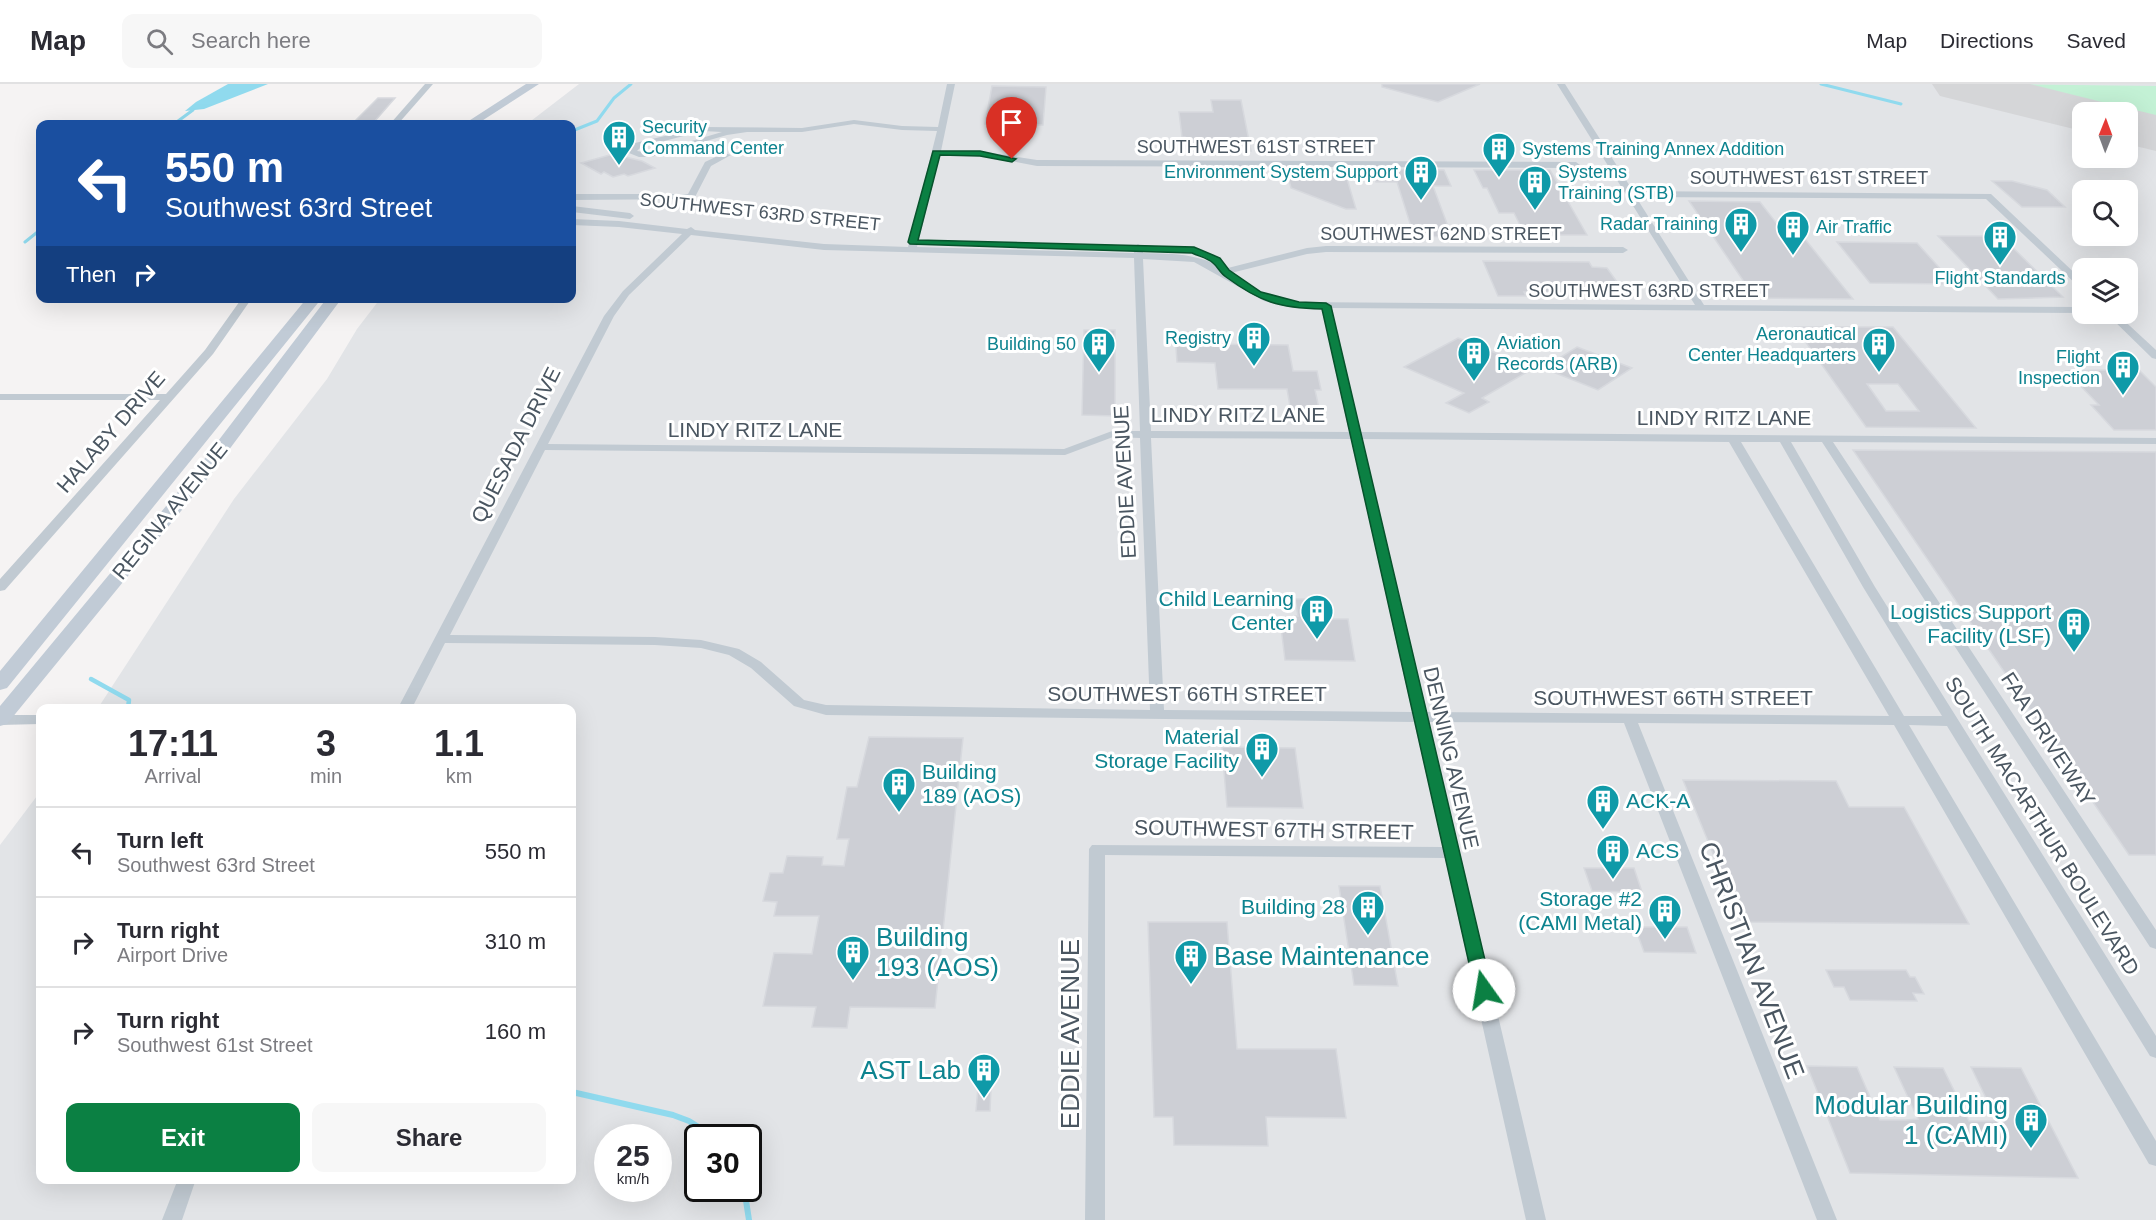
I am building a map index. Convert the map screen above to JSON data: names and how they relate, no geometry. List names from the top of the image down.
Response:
{
  "streets": {
    "main road": ["REGINA AVENUE"],
    "street": [
      "SOUTHWEST 61ST STREET",
      "SOUTHWEST 63RD STREET",
      "SOUTHWEST 62ND STREET",
      "LINDY RITZ LANE",
      "HALABY DRIVE",
      "QUESADA DRIVE",
      "EDDIE AVENUE",
      "SOUTHWEST 66TH STREET",
      "FAA DRIVEWAY",
      "DENNING AVENUE",
      "SOUTH MACARTHUR BOULEVARD",
      "SOUTHWEST 67TH STREET",
      "CHRISTIAN AVENUE"
    ]
  },
  "crossings": [
    ["SOUTHWEST 63RD STREET", "SOUTHWEST 62ND STREET"],
    ["SOUTHWEST 63RD STREET", "QUESADA DRIVE"],
    ["SOUTHWEST 63RD STREET", "EDDIE AVENUE"],
    ["SOUTHWEST 63RD STREET", "DENNING AVENUE"],
    ["LINDY RITZ LANE", "QUESADA DRIVE"],
    ["LINDY RITZ LANE", "EDDIE AVENUE"],
    ["LINDY RITZ LANE", "FAA DRIVEWAY"],
    ["LINDY RITZ LANE", "DENNING AVENUE"],
    ["LINDY RITZ LANE", "SOUTH MACARTHUR BOULEVARD"],
    ["QUESADA DRIVE", "SOUTHWEST 66TH STREET"],
    ["EDDIE AVENUE", "SOUTHWEST 66TH STREET"],
    ["EDDIE AVENUE", "SOUTHWEST 67TH STREET"],
    ["SOUTHWEST 66TH STREET", "DENNING AVENUE"],
    ["SOUTHWEST 66TH STREET", "SOUTH MACARTHUR BOULEVARD"],
    ["SOUTHWEST 66TH STREET", "CHRISTIAN AVENUE"],
    ["DENNING AVENUE", "SOUTHWEST 67TH STREET"]
  ],
  "places": {
    "building": [
      "Security Command Center",
      "Systems Training Annex Addition",
      "Environment System Support",
      "Systems Training (STB)",
      "Radar Training",
      "Air Traffic",
      "Flight Standards",
      "Registry",
      "Building 50",
      "Aeronautical Center Headquarters",
      "Aviation Records (ARB)",
      "Flight Inspection",
      "Child Learning Center",
      "Logistics Support Facility (LSF)",
      "Material Storage Facility",
      "Building 189 (AOS)",
      "ACK-A",
      "ACS",
      "Building 28",
      "Storage #2 (CAMI Metal)",
      "Building 193 (AOS)",
      "Base Maintenance",
      "AST Lab",
      "Modular Building 1 (CAMI)"
    ]
  },
  "north": "top",
  "page": {
    "header": "Map",
    "search": "Search here",
    "nav": ["Map", "Directions", "Saved"],
    "turn": ["550 m", "Southwest 63rd Street"],
    "then": "Then",
    "eta": [
      "17:11",
      "Arrival",
      "3",
      "min",
      "1.1",
      "km"
    ],
    "list": [
      {
        "name": "Turn left",
        "note": "Southwest 63rd Street",
        "value": "550 m"
      },
      {
        "name": "Turn right",
        "note": "Airport Drive",
        "value": "310 m"
      },
      {
        "name": "Turn right",
        "note": "Southwest 61st Street",
        "value": "160 m"
      }
    ],
    "buttons": ["Exit", "Share"],
    "speed": "25 km/h",
    "limit": "30"
  }
}
